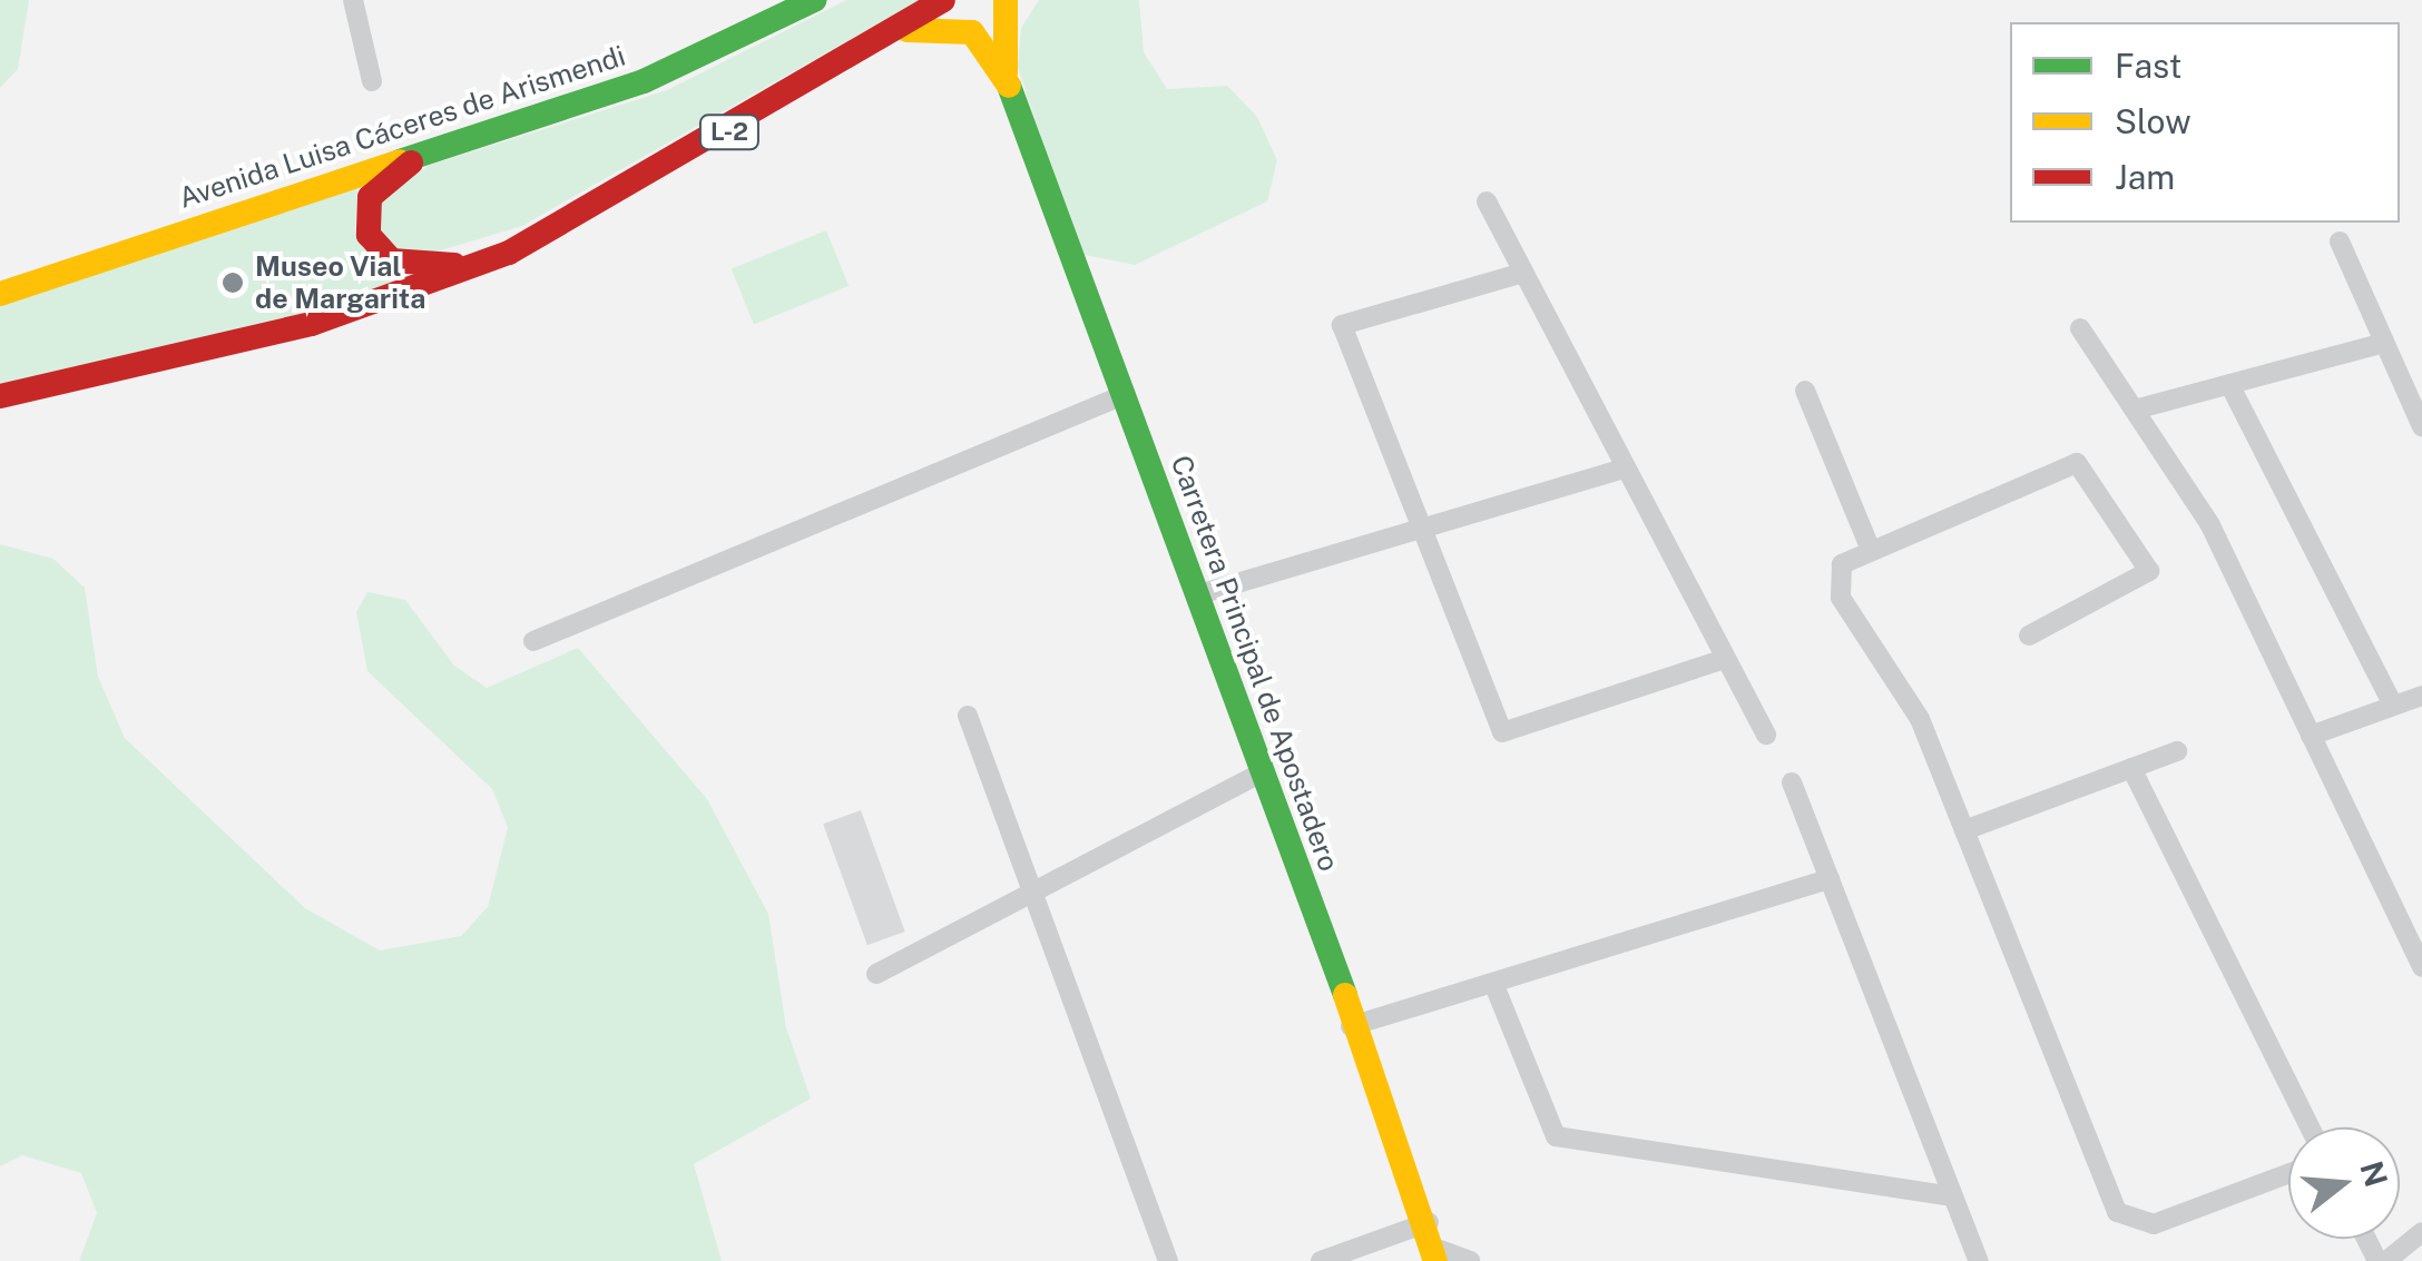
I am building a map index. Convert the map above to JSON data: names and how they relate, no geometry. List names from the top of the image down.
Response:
{
  "streets": {
    "main road": ["Avenida Luisa Cáceres de Arismendi", "L-2", "Carretera Principal de Apostadero"]
  },
  "places": ["Museo Vial de Margarita"],
  "legend": ["Fast", "Slow", "Jam"],
  "north": "right"
}
